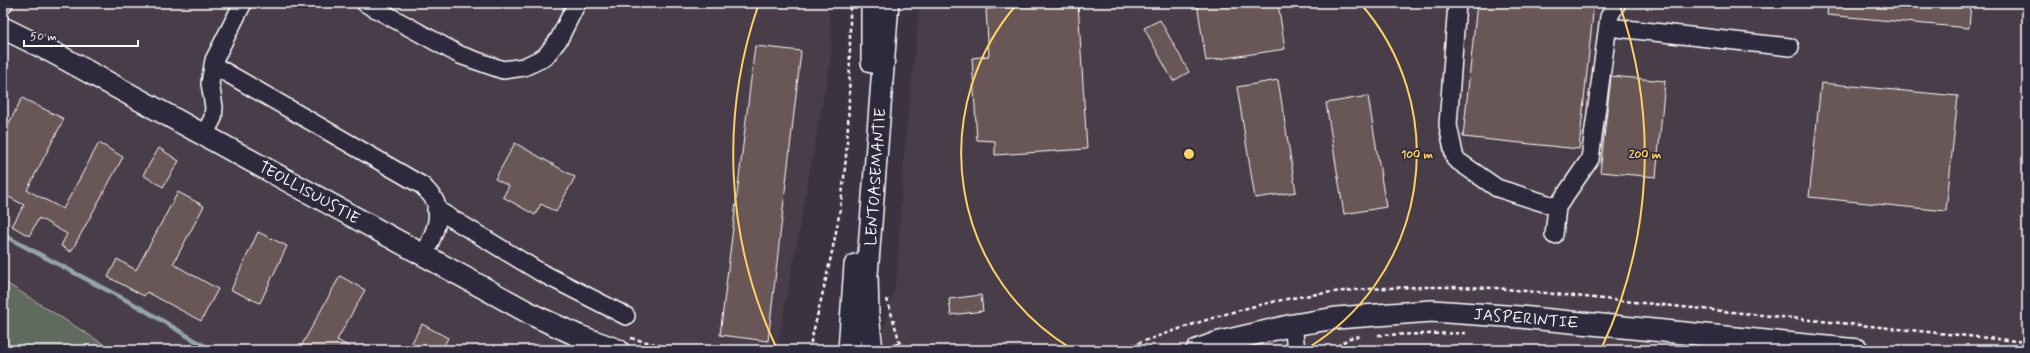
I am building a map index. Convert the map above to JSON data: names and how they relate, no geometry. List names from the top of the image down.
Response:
{
  "streets": {
    "main road": ["LENTOASEMANTIE", "TEOLLISUUSTIE", "JASPERINTIE"]
  },
  "scale_bar": "50 m",
  "rings": ["100 m", "200 m"]
}
